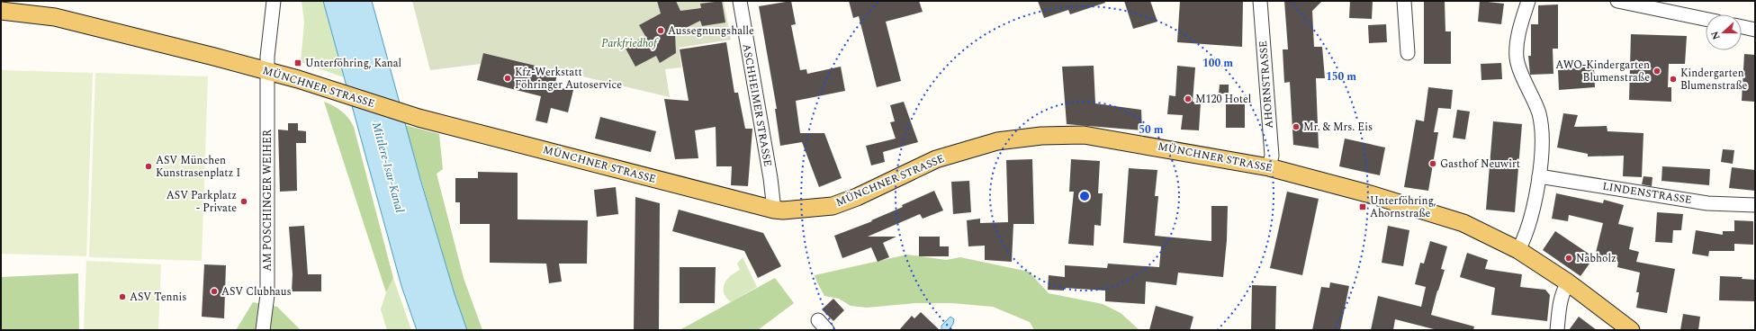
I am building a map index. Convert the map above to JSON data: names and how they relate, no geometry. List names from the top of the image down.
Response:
{
  "streets": {
    "main road": ["MÜNCHNER STRASSE"],
    "street": [
      "AHORNSTRASSE",
      "ASCHHEIMER STRASSE",
      "LINDENSTRASSE",
      "AM POSCHINGER WEIHER"
    ]
  },
  "crossings": [
    ["AHORNSTRASSE", "MÜNCHNER STRASSE"],
    ["MÜNCHNER STRASSE", "ASCHHEIMER STRASSE"],
    ["MÜNCHNER STRASSE", "AM POSCHINGER WEIHER"]
  ],
  "water": ["Mittlere-Isar-Kanal"],
  "parks": ["Parkfriedhof"],
  "places": {
    "other": [
      "Aussegnungshalle",
      "AWO-Kindergarten Blumenstraße",
      "Kfz-Werkstatt Föhringer Autoservice",
      "Kindergarten Blumenstraße",
      "M120 Hotel",
      "Mr. & Mrs. Eis",
      "Gasthof Neuwirt",
      "ASV München Kunstrasenplatz I",
      "ASV Parkplatz - Private",
      "Nabholz",
      "ASV Clubhaus",
      "ASV Tennis"
    ],
    "transit": ["Unterföhring, Kanal", "Unterföhring, Ahornstraße"]
  },
  "north": "left",
  "rings": ["100 m", "150 m", "50 m"]
}
